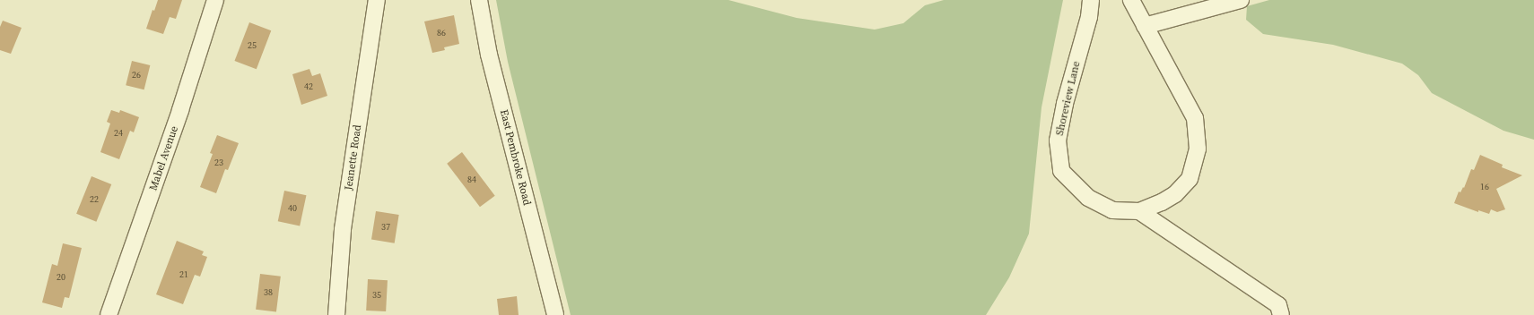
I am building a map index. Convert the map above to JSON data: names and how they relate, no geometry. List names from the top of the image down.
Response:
{
  "streets": {
    "street": [
      "Shoreview Lane",
      "Jeanette Road",
      "East Pembroke Road",
      "Mabel Avenue"
    ]
  },
  "house_numbers": [
    "86",
    "25",
    "26",
    "42",
    "24",
    "23",
    "84",
    "16",
    "22",
    "40",
    "37",
    "21",
    "20",
    "38",
    "35"
  ]
}
